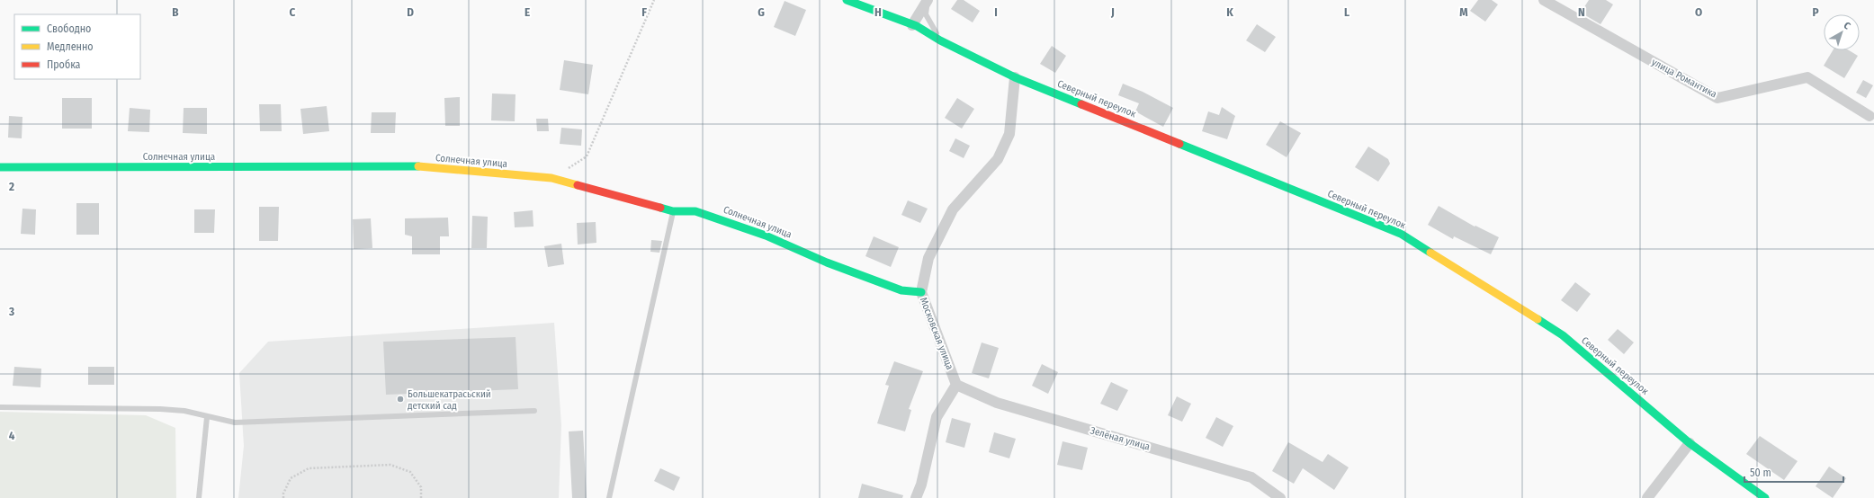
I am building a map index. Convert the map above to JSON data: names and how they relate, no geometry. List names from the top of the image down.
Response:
{
  "streets": {
    "street": [
      "улица Романтика",
      "Северный переулок",
      "Солнечная улица",
      "Московская улица",
      "Зелёная улица"
    ]
  },
  "crossings": [
    ["Северный переулок", "Московская улица"],
    ["Солнечная улица", "Московская улица"],
    ["Московская улица", "Зелёная улица"]
  ],
  "places": ["Большекатрасьский детский сад"],
  "legend": ["Свободно", "Медленно", "Пробка"],
  "scale_bar": "50 m",
  "north": "top right",
  "grid": {
    "columns": [
      "B",
      "C",
      "D",
      "E",
      "F",
      "G",
      "H",
      "I",
      "J",
      "K",
      "L",
      "M",
      "N",
      "O",
      "P"
    ],
    "rows": ["2", "3", "4"]
  }
}
